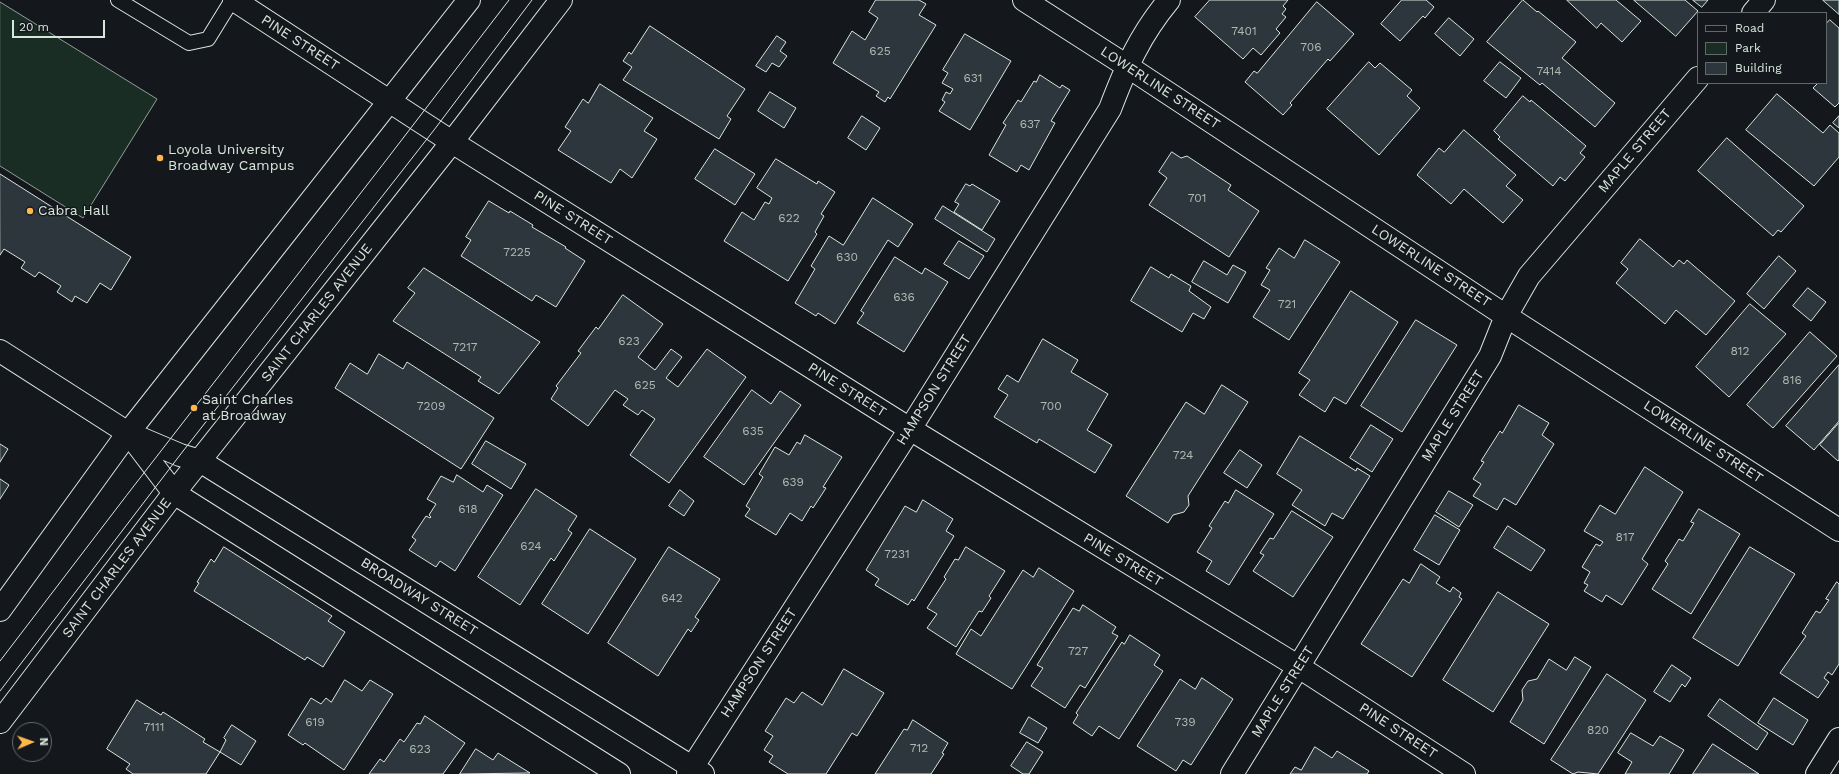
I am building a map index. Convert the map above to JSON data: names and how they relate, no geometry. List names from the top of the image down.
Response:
{
  "streets": {
    "street": [
      "PINE STREET",
      "LOWERLINE STREET",
      "MAPLE STREET",
      "SAINT CHARLES AVENUE",
      "HAMPSON STREET",
      "BROADWAY STREET"
    ]
  },
  "crossings": [
    ["PINE STREET", "MAPLE STREET"],
    ["PINE STREET", "SAINT CHARLES AVENUE"],
    ["PINE STREET", "HAMPSON STREET"],
    ["LOWERLINE STREET", "MAPLE STREET"],
    ["LOWERLINE STREET", "HAMPSON STREET"],
    ["SAINT CHARLES AVENUE", "BROADWAY STREET"],
    ["HAMPSON STREET", "BROADWAY STREET"]
  ],
  "places": ["Loyola University Broadway Campus", "Cabra Hall", "Saint Charles at Broadway"],
  "house_numbers": [
    "7401",
    "706",
    "625",
    "7414",
    "631",
    "637",
    "701",
    "622",
    "7225",
    "630",
    "636",
    "721",
    "623",
    "7217",
    "812",
    "816",
    "625",
    "7209",
    "700",
    "635",
    "724",
    "639",
    "618",
    "817",
    "624",
    "7231",
    "642",
    "727",
    "619",
    "739",
    "7111",
    "820",
    "712",
    "623"
  ],
  "legend": ["Road", "Park", "Building"],
  "scale_bar": "20 m",
  "north": "right"
}
